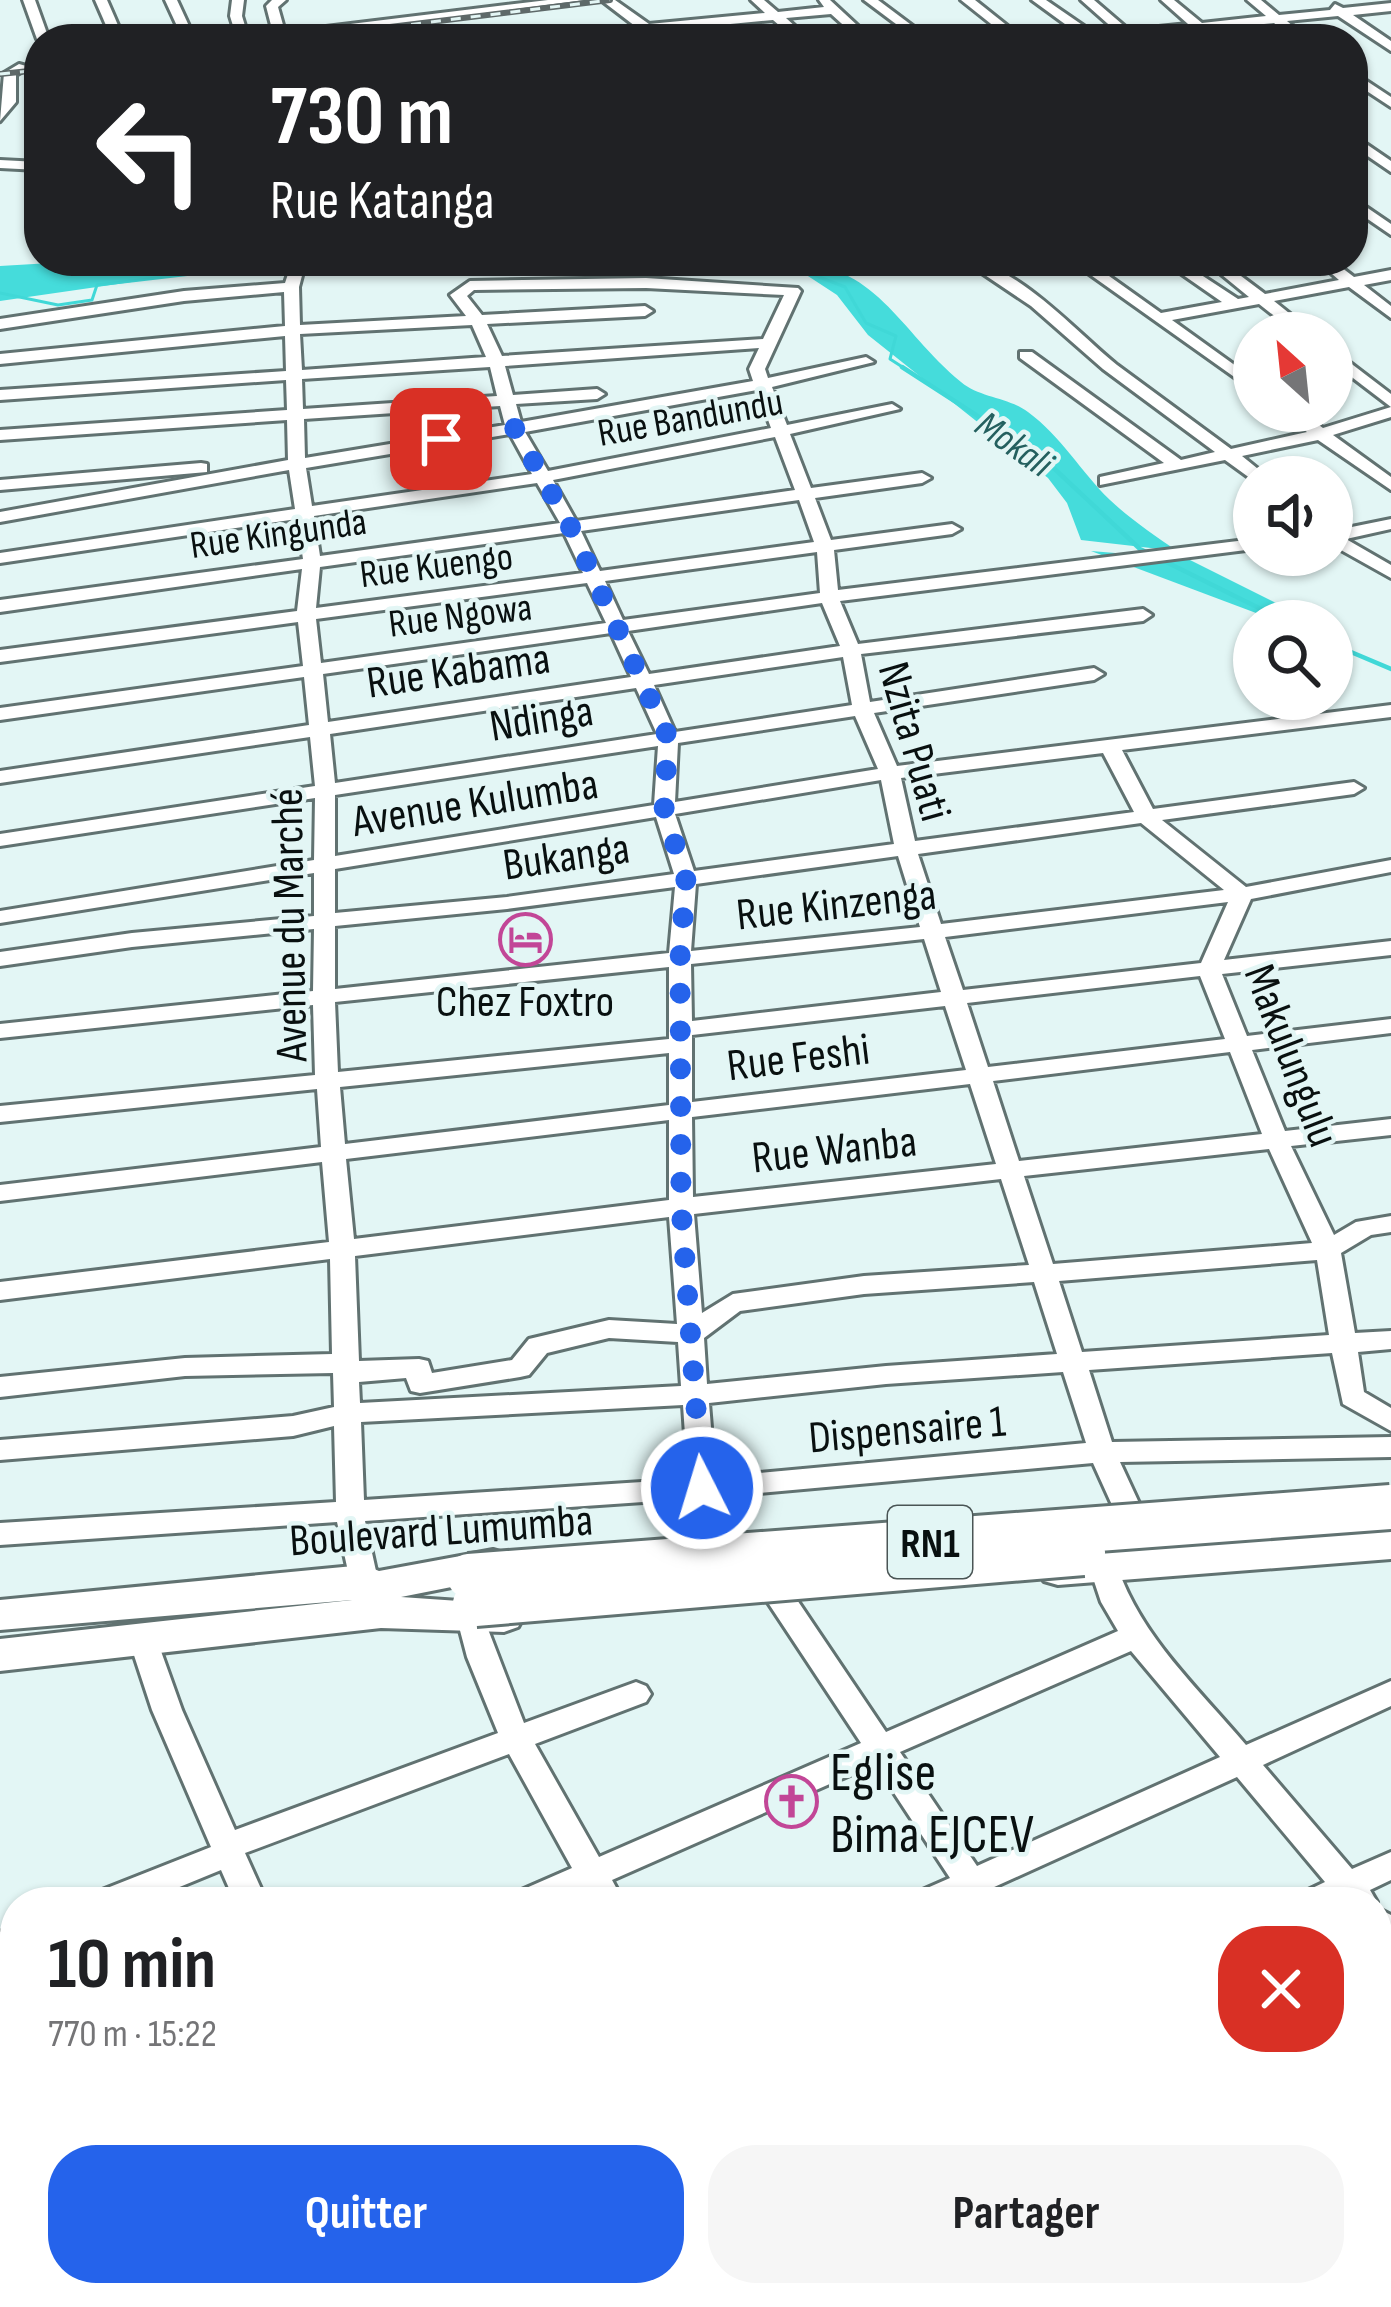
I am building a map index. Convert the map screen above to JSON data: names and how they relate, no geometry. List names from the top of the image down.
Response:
{
  "streets": {
    "highway": ["Boulevard Lumumba", "RN1"],
    "street": [
      "Rue Bandundu",
      "Rue Kingunda",
      "Rue Kuengo",
      "Rue Ngowa",
      "Rue Kabama",
      "Ndinga",
      "Nzita Puati",
      "Avenue Kulumba",
      "Bukanga",
      "Rue Kinzenga",
      "Avenue du Marché",
      "Makulungulu",
      "Rue Feshi",
      "Rue Wanba",
      "Dispensaire 1"
    ]
  },
  "crossings": [
    ["Rue Bandundu", "Nzita Puati"],
    ["Rue Bandundu", "Avenue du Marché"],
    ["Rue Kingunda", "Nzita Puati"],
    ["Rue Kingunda", "Avenue du Marché"],
    ["Rue Kuengo", "Nzita Puati"],
    ["Rue Kuengo", "Avenue du Marché"],
    ["Rue Ngowa", "Nzita Puati"],
    ["Rue Ngowa", "Avenue du Marché"],
    ["Rue Kabama", "Nzita Puati"],
    ["Rue Kabama", "Avenue du Marché"],
    ["Ndinga", "Nzita Puati"],
    ["Ndinga", "Avenue du Marché"],
    ["Nzita Puati", "Avenue Kulumba"],
    ["Nzita Puati", "Bukanga"],
    ["Nzita Puati", "Rue Kinzenga"],
    ["Nzita Puati", "Rue Feshi"],
    ["Nzita Puati", "Rue Wanba"],
    ["Nzita Puati", "Dispensaire 1"],
    ["Avenue Kulumba", "Avenue du Marché"],
    ["Bukanga", "Avenue du Marché"],
    ["Rue Kinzenga", "Avenue du Marché"],
    ["Rue Kinzenga", "Makulungulu"],
    ["Avenue du Marché", "Rue Feshi"],
    ["Avenue du Marché", "Rue Wanba"],
    ["Avenue du Marché", "Dispensaire 1"],
    ["Avenue du Marché", "Boulevard Lumumba"],
    ["Makulungulu", "Rue Feshi"],
    ["Makulungulu", "Rue Wanba"]
  ],
  "water": ["Mokali"],
  "places": {
    "hotel": ["Chez Foxtro"],
    "church": ["Eglise Bima EJCEV"]
  },
  "north": "top left",
  "page": {
    "turn": ["730 m", "Rue Katanga"],
    "heading": ["10 min", "770 m · 15:22"],
    "buttons": ["Quitter", "Partager"]
  }
}
